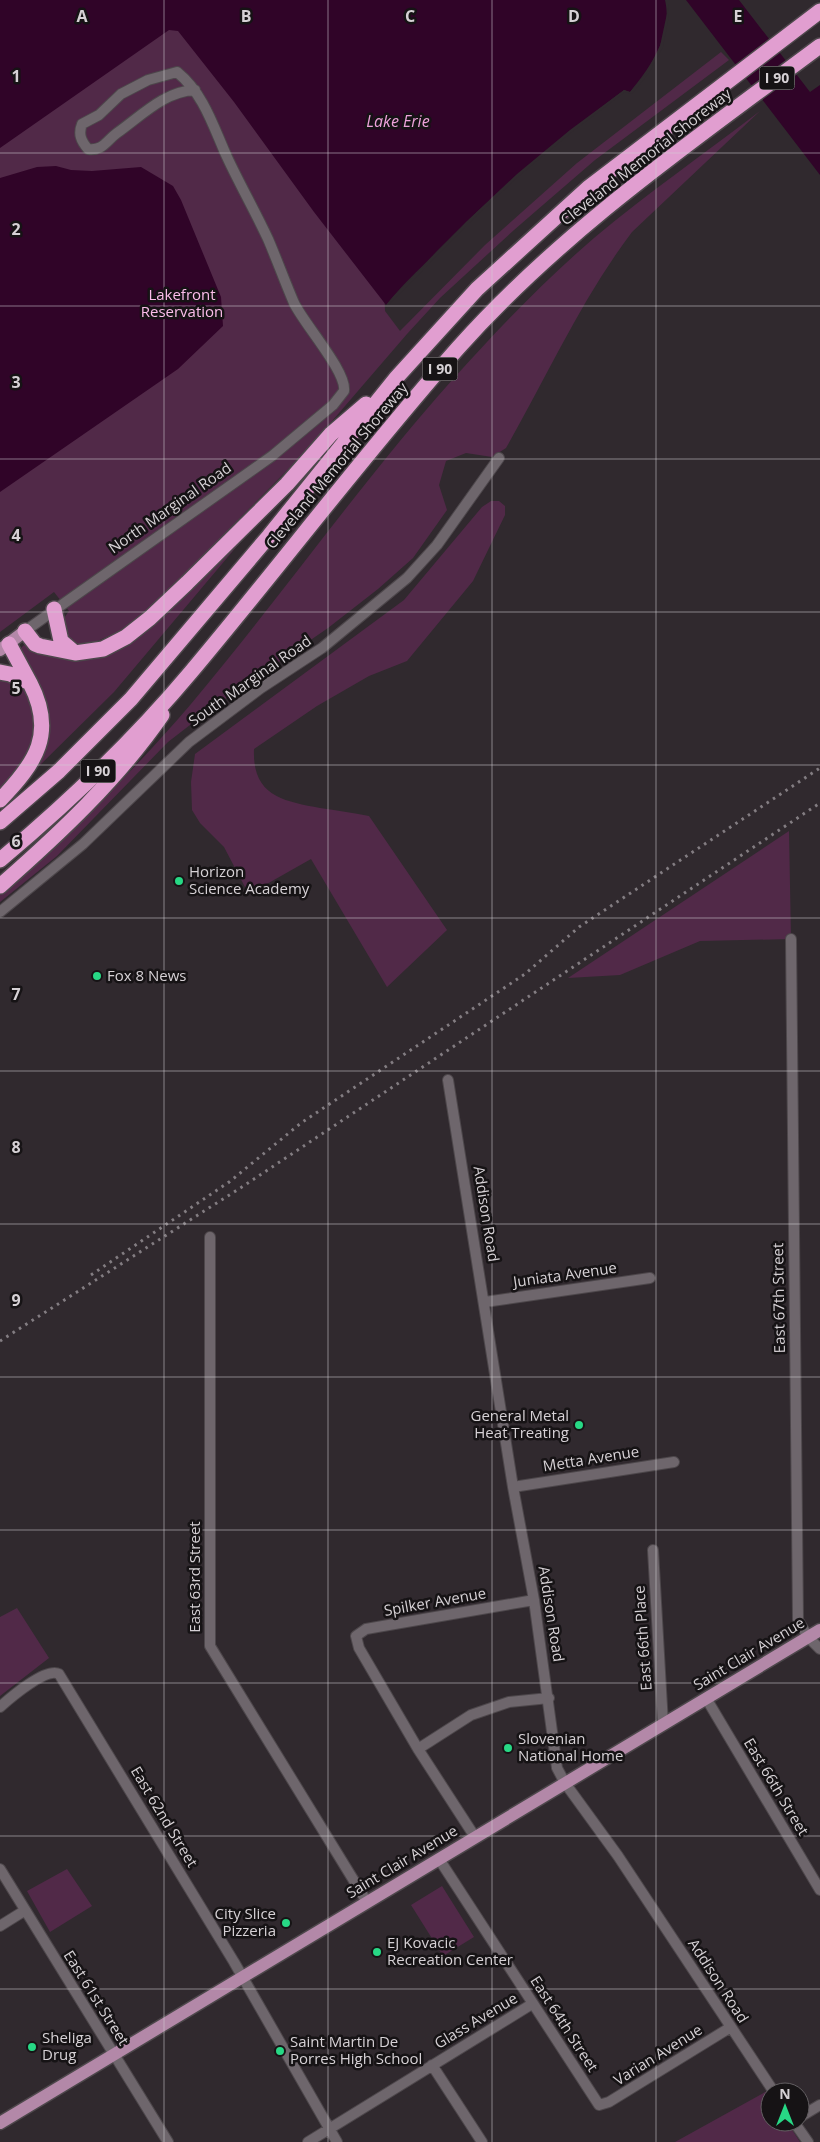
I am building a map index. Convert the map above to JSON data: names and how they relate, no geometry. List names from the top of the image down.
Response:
{
  "streets": {
    "highway": ["I 90", "Cleveland Memorial Shoreway"],
    "main road": ["North Marginal Road", "Saint Clair Avenue"],
    "street": [
      "South Marginal Road",
      "Addison Road",
      "Juniata Avenue",
      "East 67th Street",
      "Metta Avenue",
      "East 63rd Street",
      "Spilker Avenue",
      "East 66th Place",
      "East 66th Street",
      "East 62nd Street",
      "East 61st Street",
      "Glass Avenue",
      "East 64th Street",
      "Varian Avenue"
    ]
  },
  "crossings": [
    ["Addison Road", "Juniata Avenue"],
    ["Addison Road", "Metta Avenue"],
    ["Addison Road", "Spilker Avenue"],
    ["Addison Road", "Saint Clair Avenue"],
    ["Addison Road", "Varian Avenue"],
    ["East 67th Street", "Saint Clair Avenue"],
    ["East 63rd Street", "Saint Clair Avenue"],
    ["East 66th Place", "Saint Clair Avenue"],
    ["Saint Clair Avenue", "East 66th Street"],
    ["Saint Clair Avenue", "East 62nd Street"],
    ["Saint Clair Avenue", "East 61st Street"],
    ["Saint Clair Avenue", "East 64th Street"],
    ["East 62nd Street", "Glass Avenue"],
    ["Glass Avenue", "East 64th Street"],
    ["East 64th Street", "Varian Avenue"]
  ],
  "water": ["Lake Erie"],
  "parks": ["Lakefront Reservation"],
  "places": [
    "Horizon Science Academy",
    "Fox 8 News",
    "General Metal Heat Treating",
    "Slovenian National Home",
    "City Slice Pizzeria",
    "EJ Kovacic Recreation Center",
    "Sheliga Drug",
    "Saint Martin De Porres High School"
  ],
  "north": "top",
  "grid": {
    "columns": [
      "A",
      "B",
      "C",
      "D",
      "E"
    ],
    "rows": [
      "1",
      "2",
      "3",
      "4",
      "5",
      "6",
      "7",
      "8",
      "9"
    ]
  }
}
